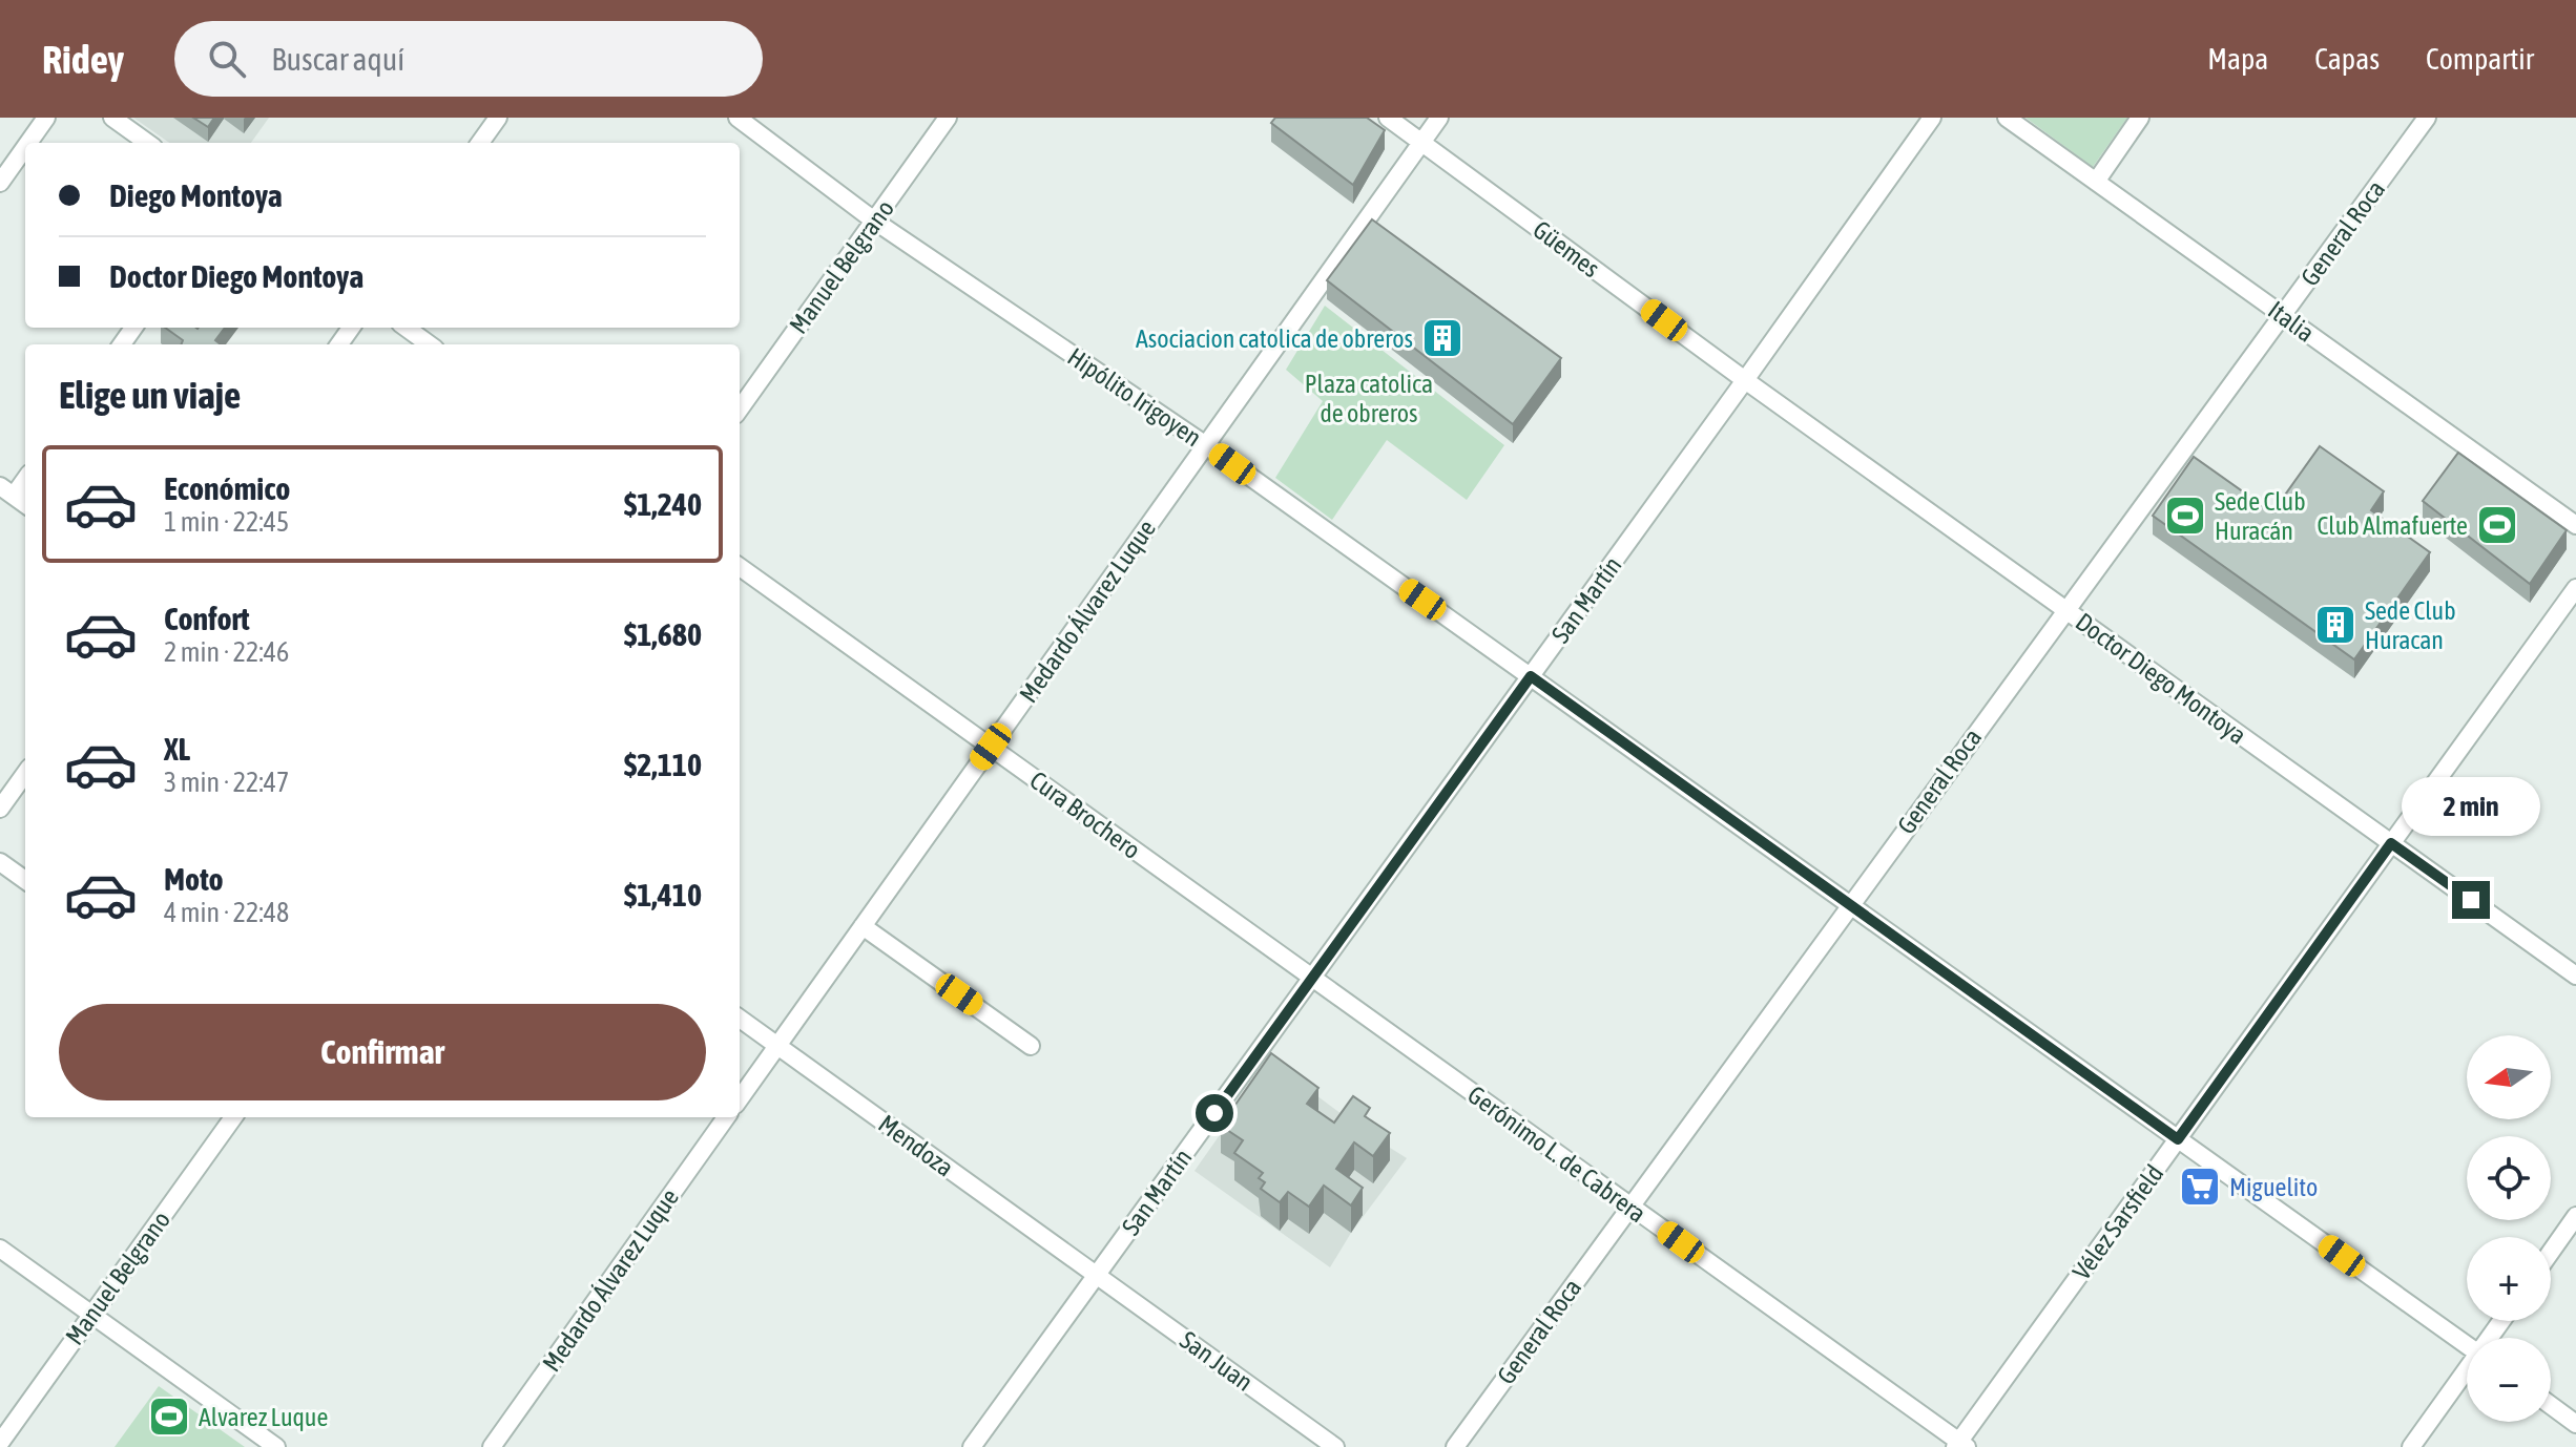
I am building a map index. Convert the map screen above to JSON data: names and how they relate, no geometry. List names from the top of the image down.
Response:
{
  "streets": {
    "street": [
      "General Roca",
      "Güemes",
      "Manuel Belgrano",
      "Italia",
      "Hipólito Irigoyen",
      "San Martín",
      "Medardo Álvarez Luque",
      "Doctor Diego Montoya",
      "Cura Brochero",
      "Mendoza",
      "Gerónimo L. de Cabrera",
      "Vélez Sarsfield",
      "San Juan"
    ]
  },
  "crossings": [
    ["General Roca", "Italia"],
    ["General Roca", "Hipólito Irigoyen"],
    ["General Roca", "Doctor Diego Montoya"],
    ["General Roca", "Gerónimo L. de Cabrera"],
    ["Güemes", "San Martín"],
    ["Güemes", "Medardo Álvarez Luque"],
    ["Güemes", "Doctor Diego Montoya"],
    ["Manuel Belgrano", "Hipólito Irigoyen"],
    ["Hipólito Irigoyen", "San Martín"],
    ["Hipólito Irigoyen", "Medardo Álvarez Luque"],
    ["Hipólito Irigoyen", "Vélez Sarsfield"],
    ["San Martín", "Doctor Diego Montoya"],
    ["San Martín", "Cura Brochero"],
    ["San Martín", "Mendoza"],
    ["San Martín", "Gerónimo L. de Cabrera"],
    ["San Martín", "San Juan"],
    ["Medardo Álvarez Luque", "Cura Brochero"],
    ["Medardo Álvarez Luque", "Mendoza"],
    ["Doctor Diego Montoya", "Vélez Sarsfield"],
    ["Cura Brochero", "Gerónimo L. de Cabrera"],
    ["Mendoza", "San Juan"],
    ["Gerónimo L. de Cabrera", "Vélez Sarsfield"]
  ],
  "parks": ["Plaza catolica de obreros"],
  "places": {
    "building": ["Asociacion catolica de obreros", "Sede Club Huracan"],
    "sports": ["Sede Club Huracán", "Club Almafuerte", "Alvarez Luque"],
    "supermarket": ["Miguelito"]
  },
  "north": "left",
  "page": {
    "header": "Ridey",
    "search": "Buscar aquí",
    "nav": ["Mapa", "Capas", "Compartir"],
    "banner": ["Diego Montoya", "Doctor Diego Montoya"],
    "heading": "Elige un viaje",
    "list": [
      {
        "name": "Económico",
        "note": "1 min · 22:45",
        "value": "$1,240"
      },
      {
        "name": "Confort",
        "note": "2 min · 22:46",
        "value": "$1,680"
      },
      {
        "name": "XL",
        "note": "3 min · 22:47",
        "value": "$2,110"
      },
      {
        "name": "Moto",
        "note": "4 min · 22:48",
        "value": "$1,410"
      }
    ],
    "bubble": "2 min",
    "buttons": "Confirmar",
    "map_buttons": ["+", "−"]
  }
}
